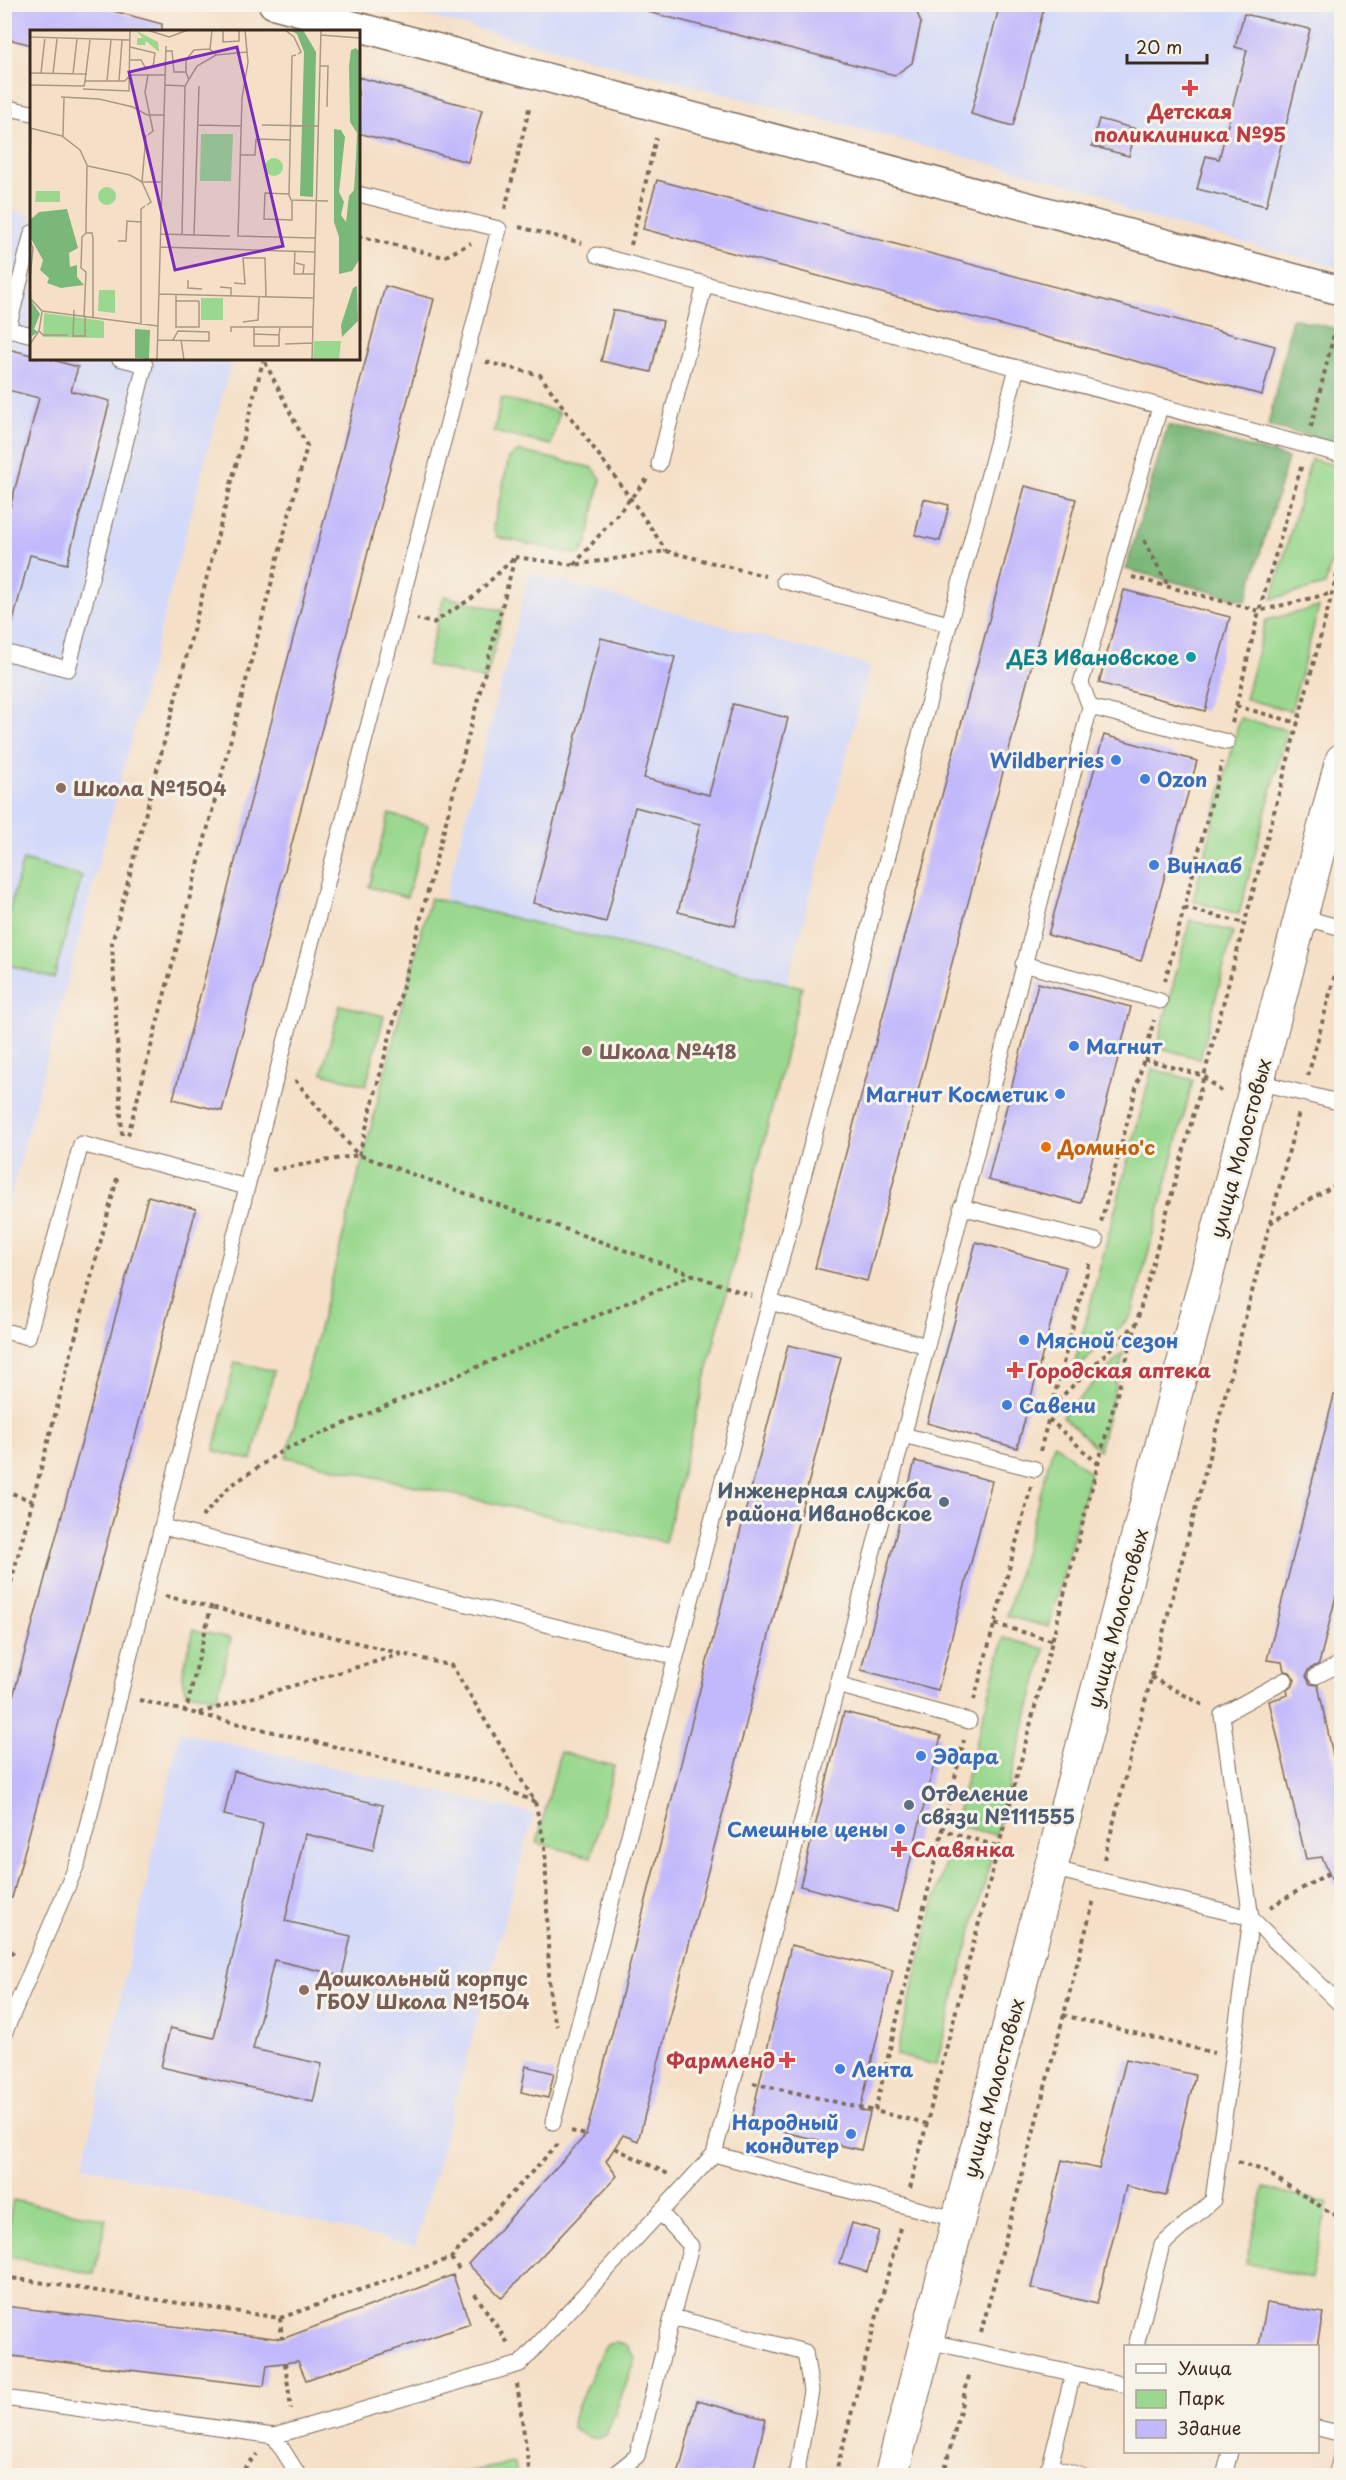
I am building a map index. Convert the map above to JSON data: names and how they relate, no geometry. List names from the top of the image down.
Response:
{
  "streets": {
    "street": ["улица Молостовых"]
  },
  "places": {
    "health": [
      "Детская поликлиника №95",
      "Городская аптека",
      "Славянка",
      "Фармленд"
    ],
    "other": [
      "ДЕЗ Ивановское",
      "Wildberries",
      "Ozon",
      "Школа №1504",
      "Винлаб",
      "Магнит",
      "Школа №418",
      "Магнит Косметик",
      "Домино'c",
      "Мясной сезон",
      "Савени",
      "Инженерная служба района Ивановское",
      "Эдара",
      "Отделение связи №111555",
      "Смешные цены",
      "Дошкольный корпус ГБОУ Школа №1504",
      "Лента",
      "Народный кондитер"
    ]
  },
  "legend": ["Улица", "Парк", "Здание"],
  "scale_bar": "20 m"
}
